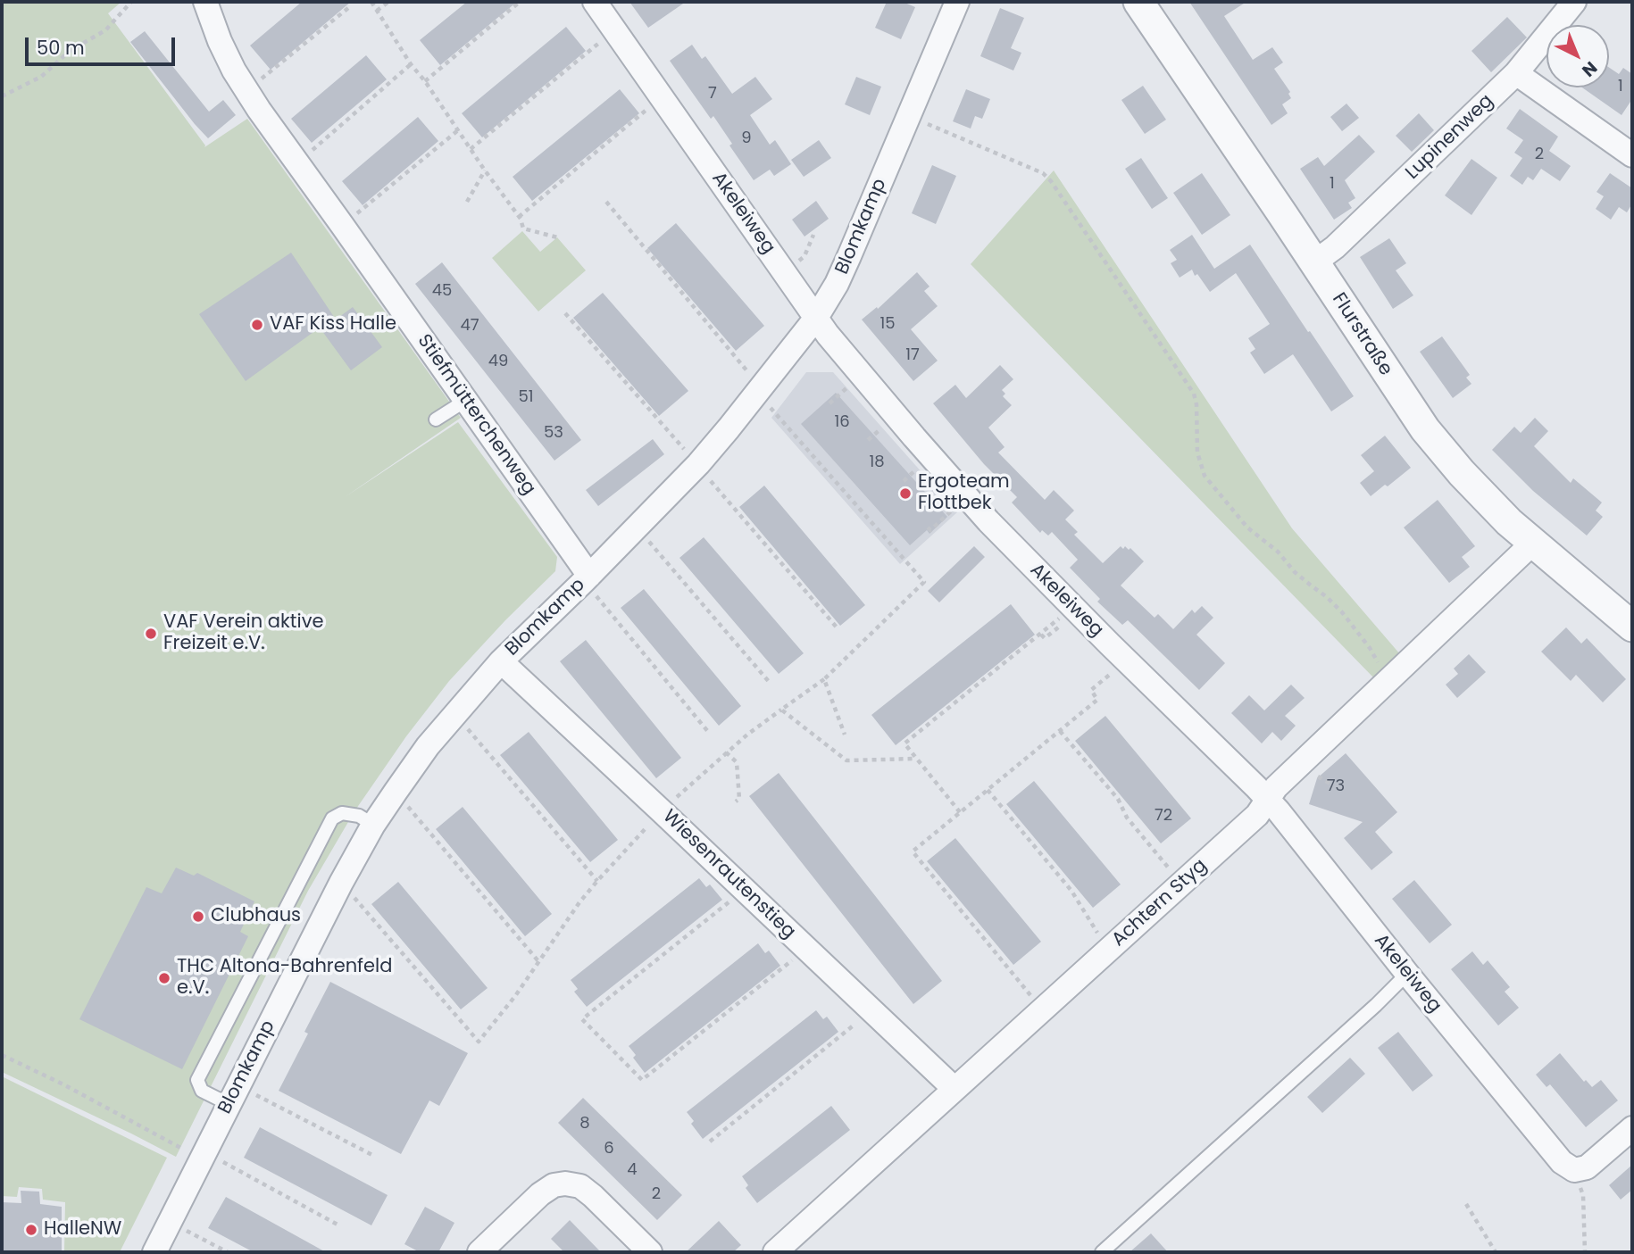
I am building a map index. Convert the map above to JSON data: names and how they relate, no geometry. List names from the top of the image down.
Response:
{
  "streets": {
    "street": [
      "Lupinenweg",
      "Akeleiweg",
      "Blomkamp",
      "Flurstraße",
      "Stiefmütterchenweg",
      "Wiesenrautenstieg",
      "Achtern Styg"
    ]
  },
  "crossings": [
    ["Lupinenweg", "Flurstraße"],
    ["Akeleiweg", "Blomkamp"],
    ["Akeleiweg", "Achtern Styg"],
    ["Blomkamp", "Stiefmütterchenweg"],
    ["Blomkamp", "Wiesenrautenstieg"],
    ["Flurstraße", "Achtern Styg"],
    ["Wiesenrautenstieg", "Achtern Styg"]
  ],
  "places": [
    "VAF Kiss Halle",
    "Ergoteam Flottbek",
    "VAF Verein aktive Freizeit e.V.",
    "Clubhaus",
    "THC Altona-Bahrenfeld e.V.",
    "HalleNW"
  ],
  "house_numbers": [
    "1",
    "7",
    "9",
    "2",
    "1",
    "45",
    "15",
    "47",
    "17",
    "49",
    "51",
    "16",
    "53",
    "18",
    "73",
    "72",
    "8",
    "6",
    "4",
    "2"
  ],
  "scale_bar": "50 m",
  "north": "bottom right"
}
